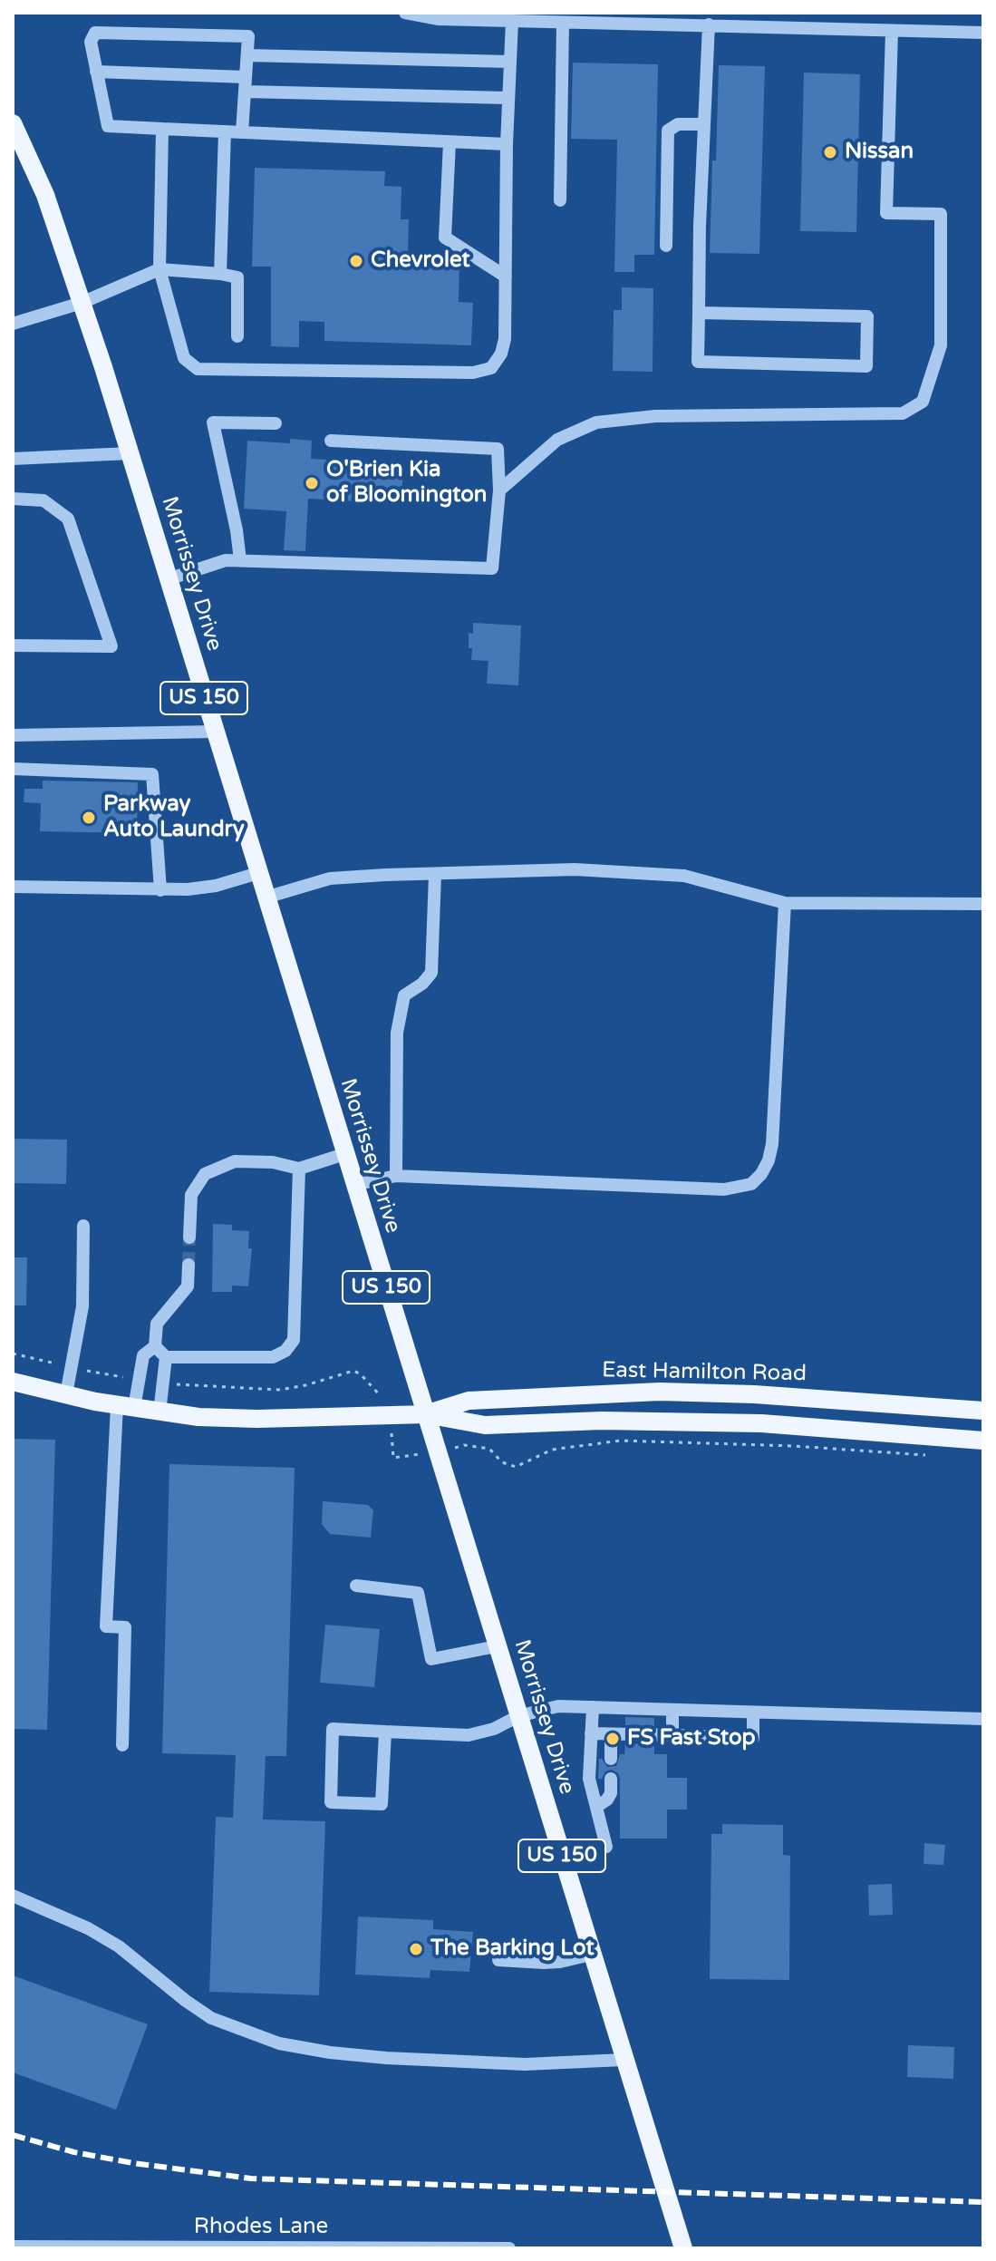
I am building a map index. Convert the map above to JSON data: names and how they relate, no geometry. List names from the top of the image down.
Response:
{
  "streets": {
    "main road": ["Morrissey Drive", "US 150", "East Hamilton Road"],
    "street": ["Rhodes Lane"]
  },
  "crossings": [
    ["Morrissey Drive", "East Hamilton Road"]
  ],
  "places": [
    "Nissan",
    "Chevrolet",
    "O'Brien Kia of Bloomington",
    "Parkway Auto Laundry",
    "FS Fast Stop",
    "The Barking Lot"
  ]
}
